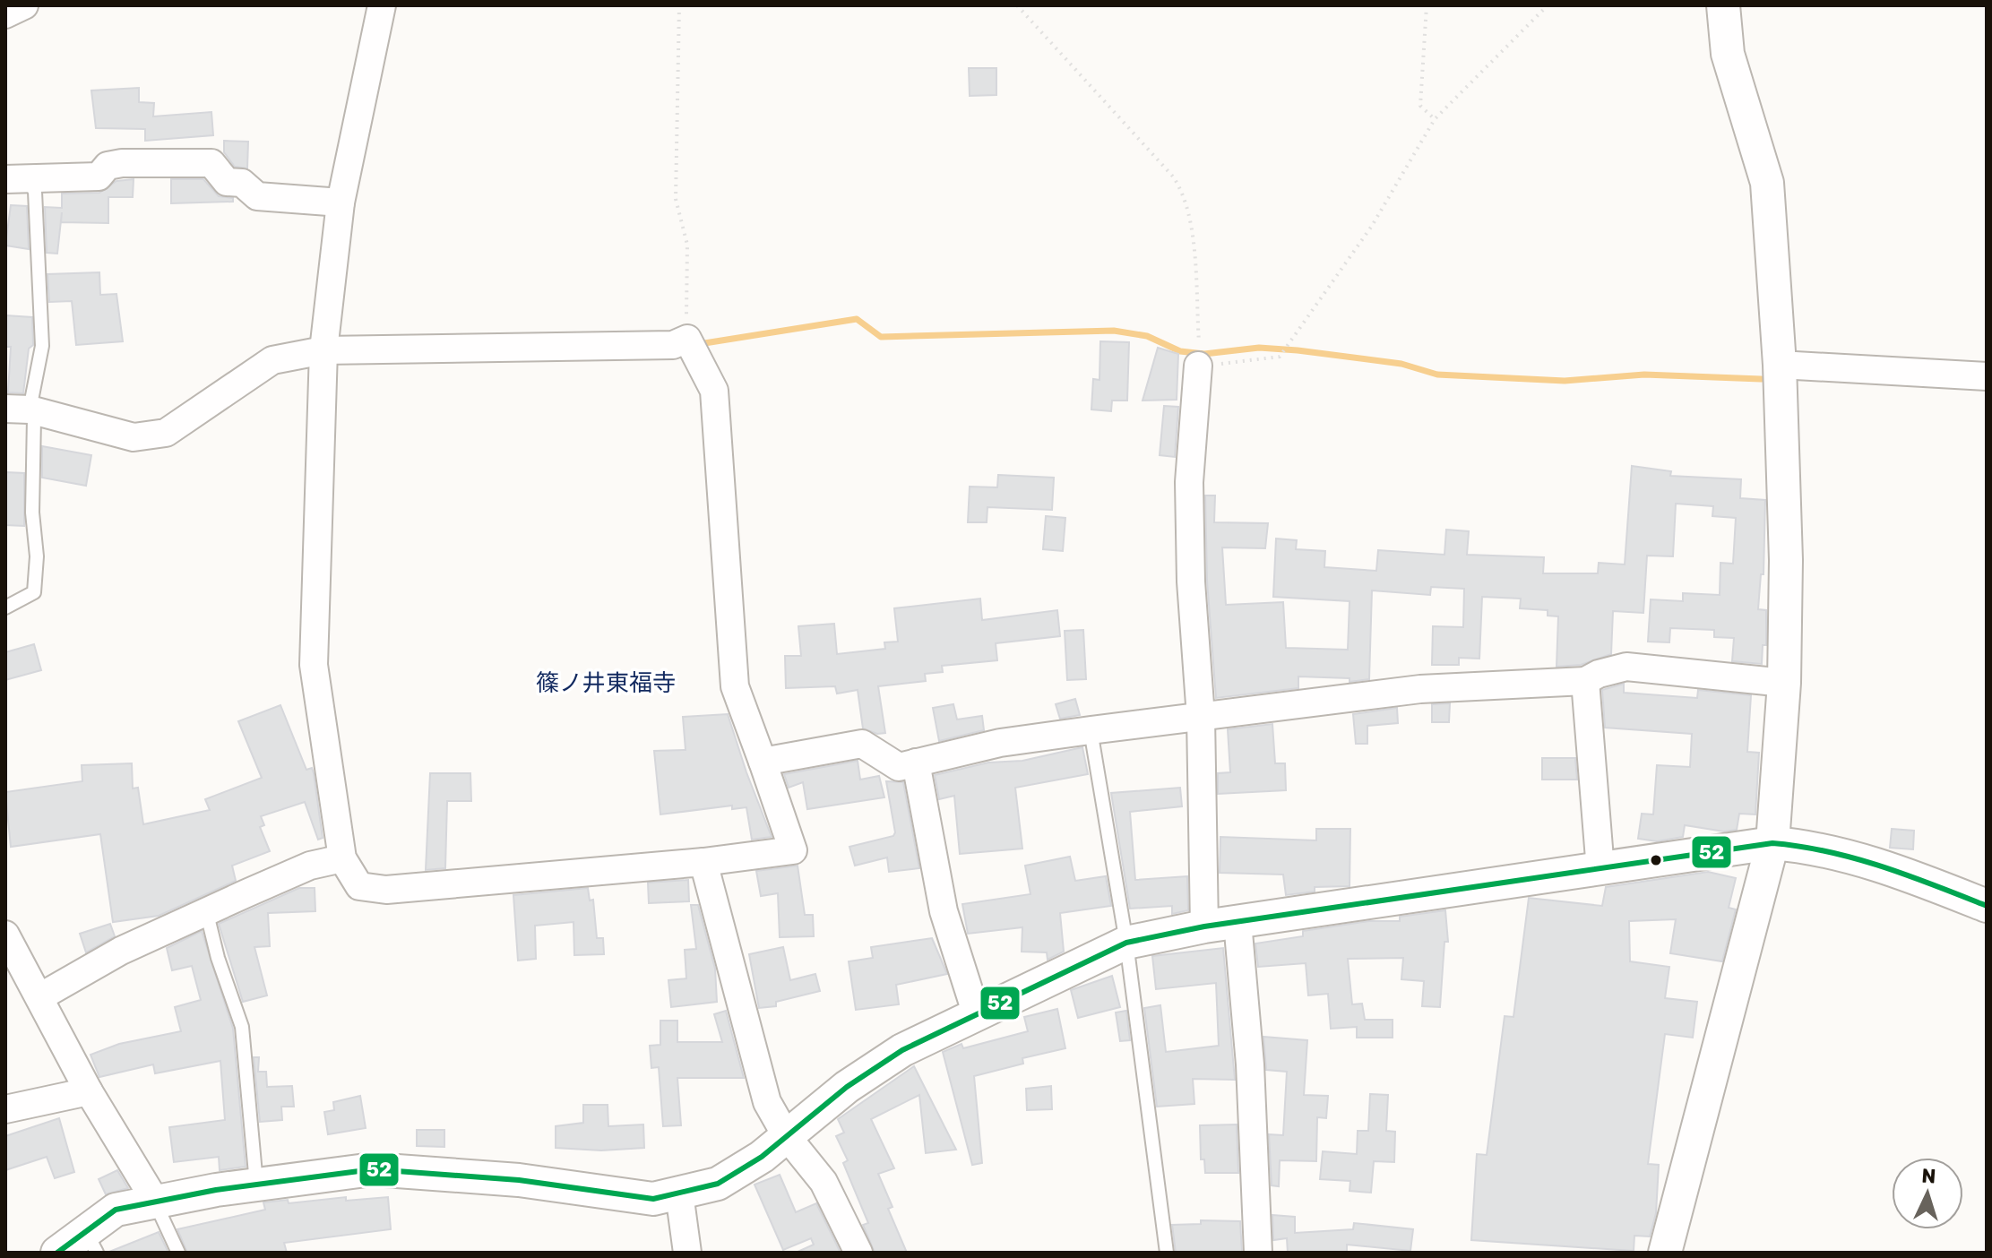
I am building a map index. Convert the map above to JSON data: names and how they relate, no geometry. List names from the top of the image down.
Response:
{
  "districts": ["篠ノ井東福寺"],
  "lines": ["transit line 52"],
  "north": "top"
}
